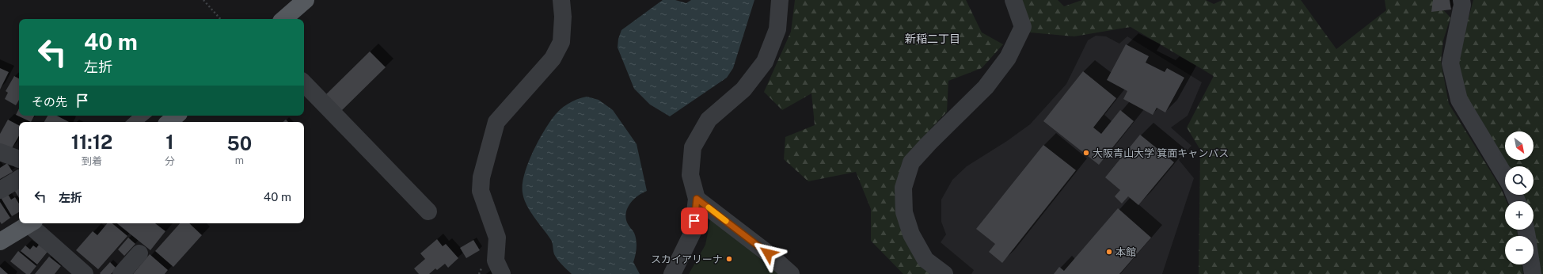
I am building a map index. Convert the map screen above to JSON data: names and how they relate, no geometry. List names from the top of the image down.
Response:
{
  "districts": ["新稲二丁目"],
  "places": ["大阪青山大学 箕面キャンパス", "本館", "スカイアリーナ"],
  "north": "bottom right",
  "page": {
    "turn": ["40 m", "左折"],
    "then": "その先",
    "eta": [
      "11:12",
      "到着",
      "1",
      "分",
      "50",
      "m"
    ],
    "map_buttons": ["+", "−"],
    "list": [
      {
        "name": "左折",
        "value": "40 m"
      }
    ]
  }
}
